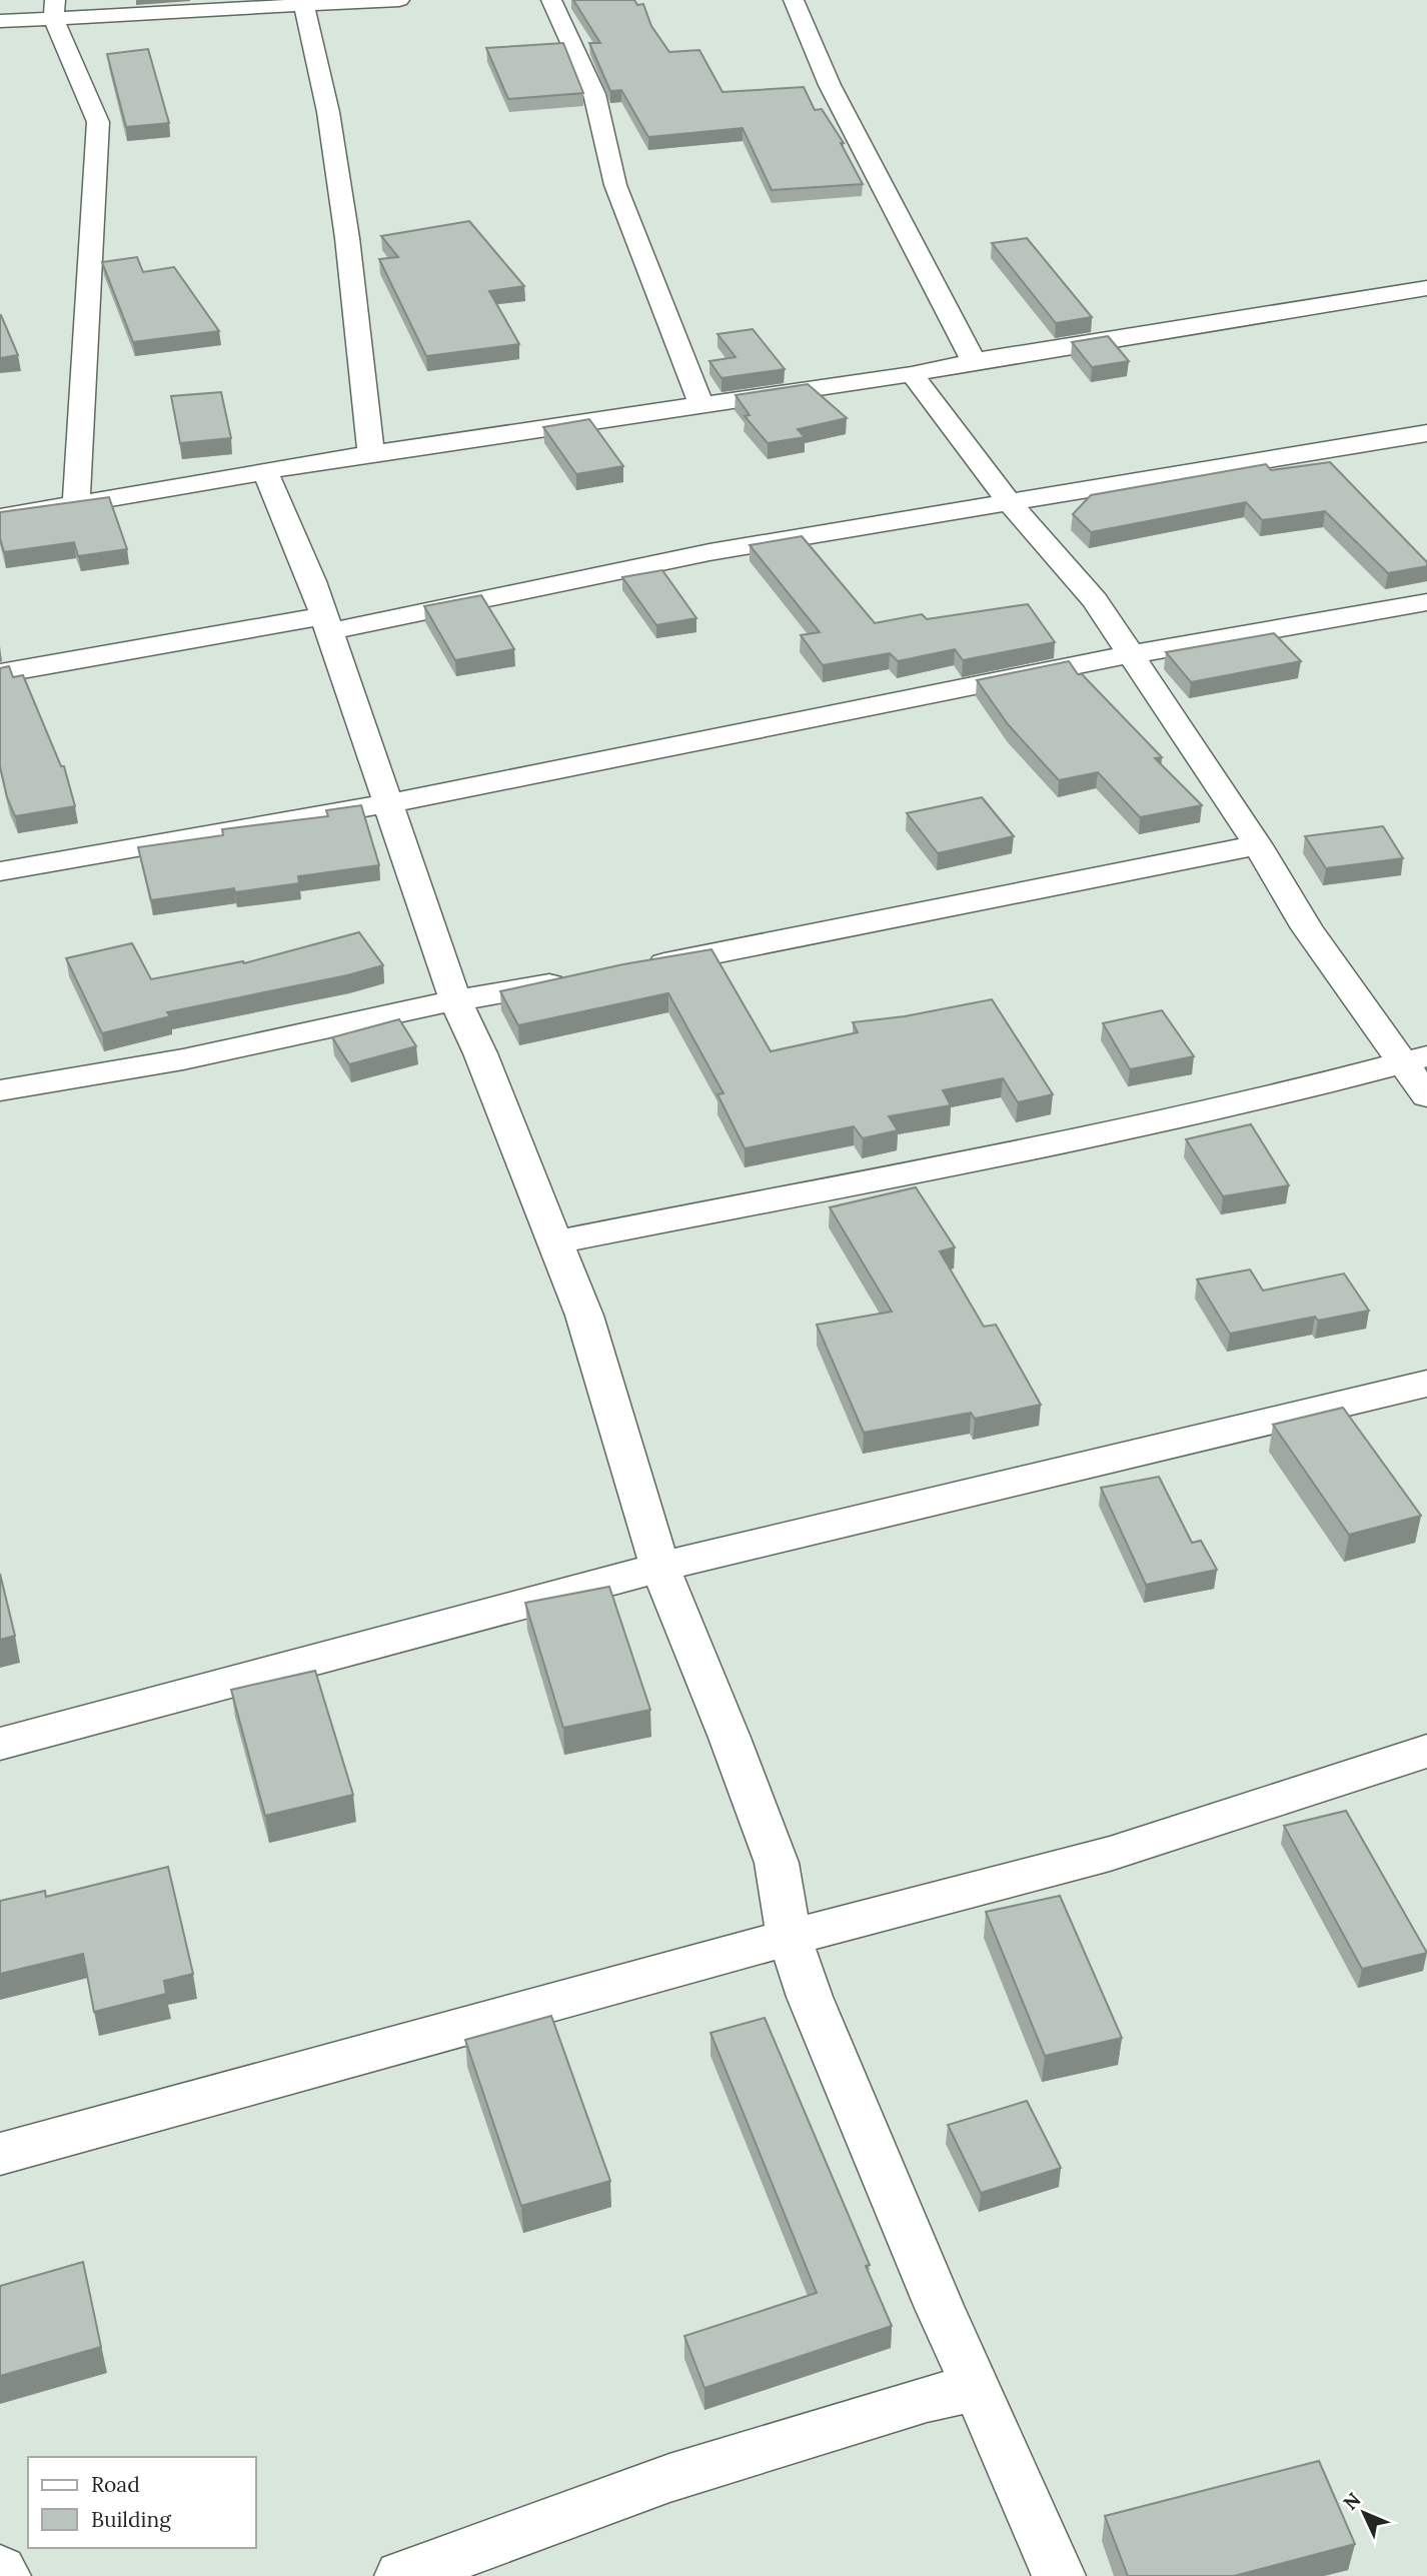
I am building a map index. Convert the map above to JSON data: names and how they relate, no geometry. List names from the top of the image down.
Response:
{
  "legend": ["Road", "Building"],
  "north": "top left"
}
